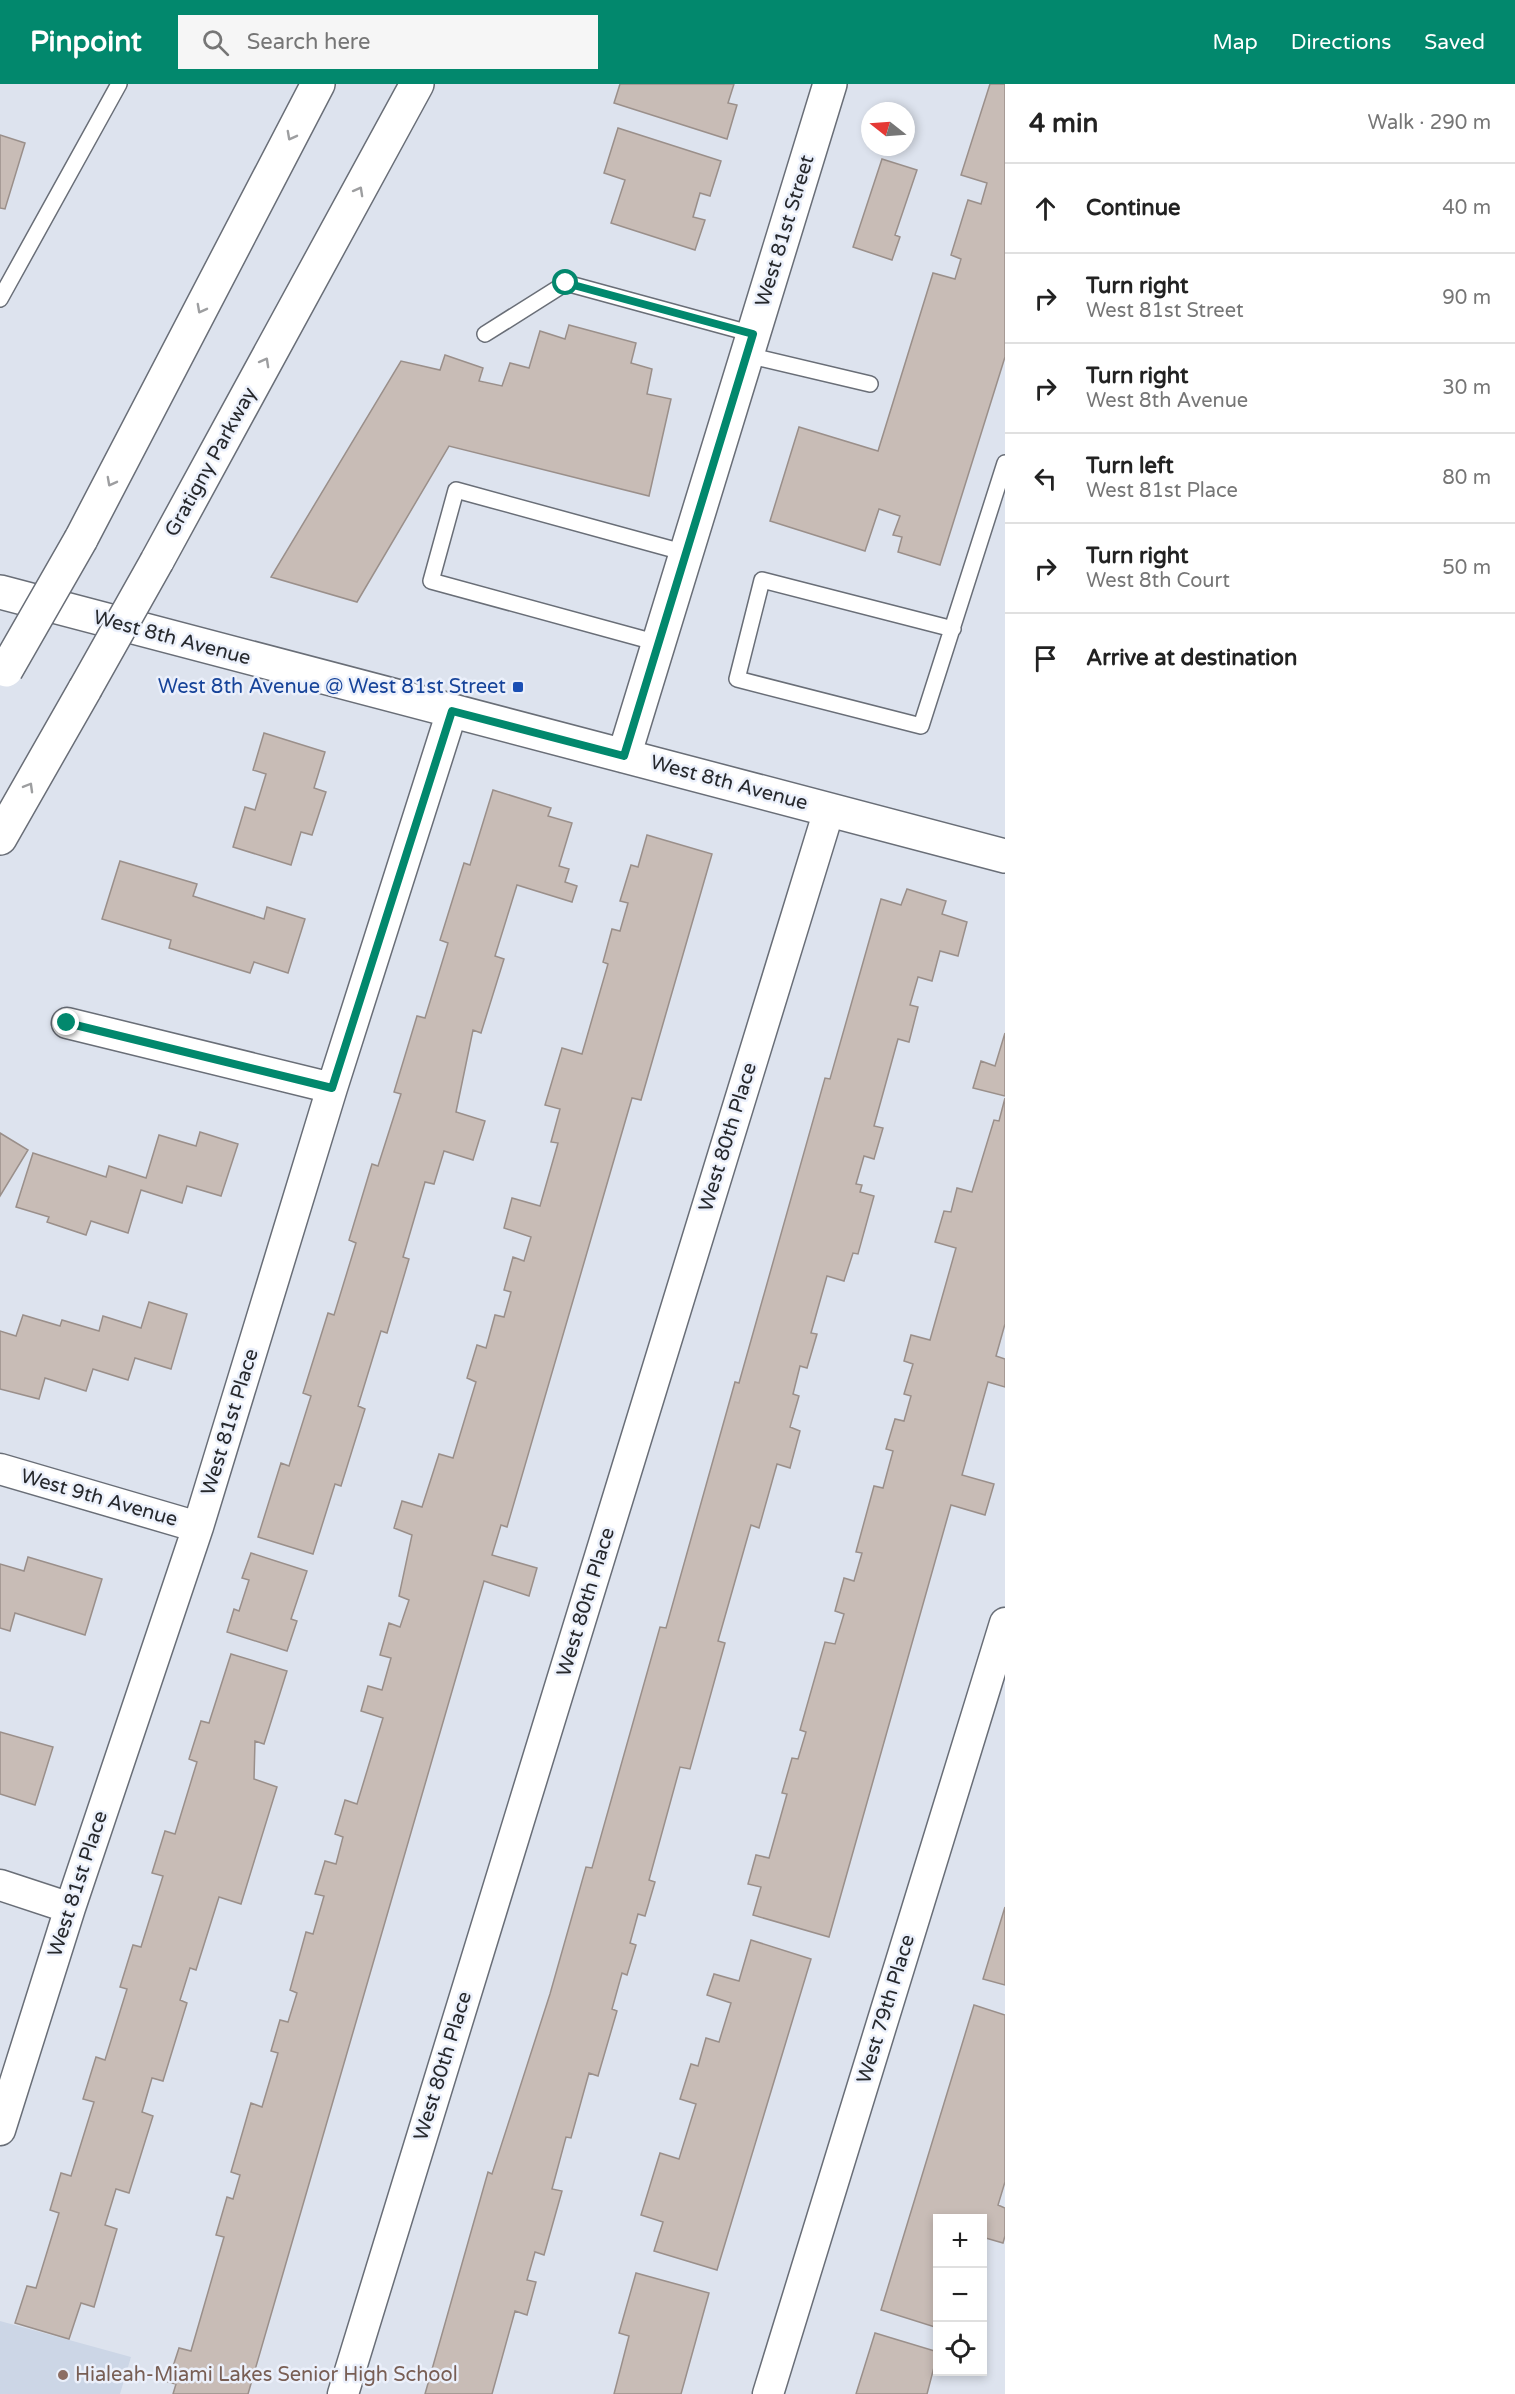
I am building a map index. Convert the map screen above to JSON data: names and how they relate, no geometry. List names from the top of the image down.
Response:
{
  "streets": {
    "main road": ["West 81st Street", "Gratigny Parkway", "West 8th Avenue"],
    "street": [
      "West 80th Place",
      "West 81st Place",
      "West 9th Avenue",
      "West 79th Place"
    ]
  },
  "crossings": [
    ["West 81st Street", "West 8th Avenue"],
    ["West 8th Avenue", "West 80th Place"],
    ["West 8th Avenue", "West 81st Place"],
    ["West 81st Place", "West 9th Avenue"]
  ],
  "places": {
    "transit": ["West 8th Avenue @ West 81st Street"],
    "other": ["Hialeah-Miami Lakes Senior High School"]
  },
  "north": "left",
  "page": {
    "header": "Pinpoint",
    "search": "Search here",
    "nav": ["Map", "Directions", "Saved"],
    "heading": ["4 min", "Walk · 290 m"],
    "list": [
      ["Continue", "40 m"],
      ["Turn right", "West 81st Street", "90 m"],
      ["Turn right", "West 8th Avenue", "30 m"],
      ["Turn left", "West 81st Place", "80 m"],
      ["Turn right", "West 8th Court", "50 m"],
      "Arrive at destination"
    ],
    "map_buttons": ["+", "−"]
  }
}
